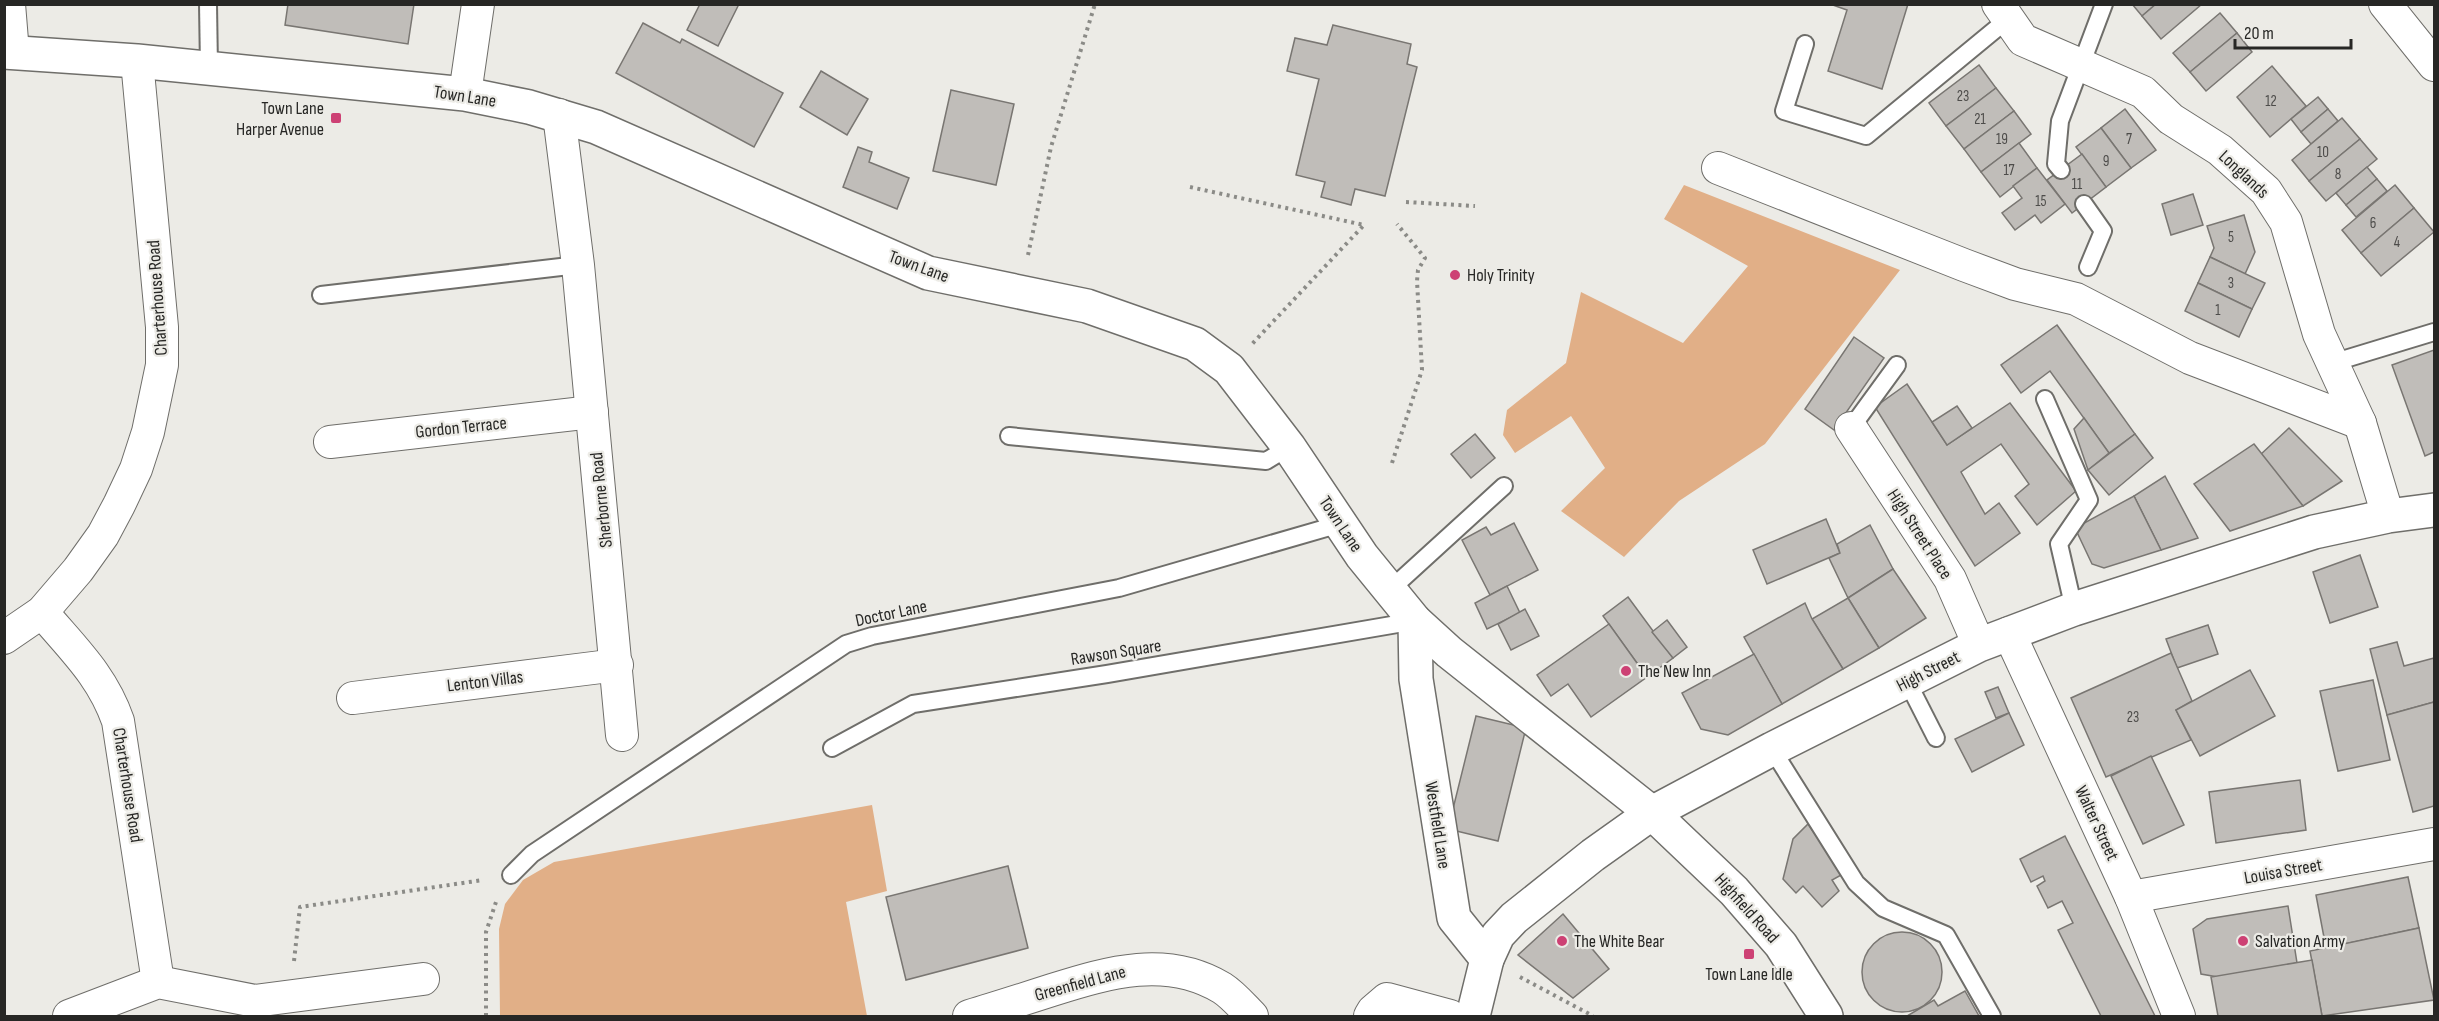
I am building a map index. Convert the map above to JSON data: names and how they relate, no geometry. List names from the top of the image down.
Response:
{
  "streets": {
    "street": [
      "Town Lane",
      "Longlands",
      "Charterhouse Road",
      "Gordon Terrace",
      "Sherborne Road",
      "High Street Place",
      "High Street",
      "Lenton Villas",
      "Walter Street",
      "Westfield Lane",
      "Louisa Street",
      "Highfield Road",
      "Greenfield Lane"
    ],
    "lane": ["Doctor Lane", "Rawson Square"]
  },
  "crossings": [
    ["Town Lane", "Charterhouse Road"],
    ["Town Lane", "Sherborne Road"],
    ["Town Lane", "Doctor Lane"],
    ["Town Lane", "Rawson Square"],
    ["Town Lane", "High Street"],
    ["Town Lane", "Westfield Lane"],
    ["Town Lane", "Highfield Road"],
    ["Longlands", "High Street"],
    ["Gordon Terrace", "Sherborne Road"],
    ["Sherborne Road", "Lenton Villas"],
    ["High Street Place", "High Street"],
    ["Rawson Square", "Westfield Lane"],
    ["High Street", "Walter Street"],
    ["High Street", "Westfield Lane"],
    ["High Street", "Highfield Road"],
    ["Walter Street", "Louisa Street"]
  ],
  "places": {
    "transit": ["Town Lane Harper Avenue", "Town Lane Idle"],
    "other": [
      "Holy Trinity",
      "The New Inn",
      "The White Bear",
      "Salvation Army"
    ]
  },
  "house_numbers": [
    "23",
    "12",
    "21",
    "19",
    "7",
    "10",
    "9",
    "17",
    "8",
    "11",
    "15",
    "6",
    "5",
    "4",
    "3",
    "1",
    "23"
  ],
  "scale_bar": "20 m"
}
